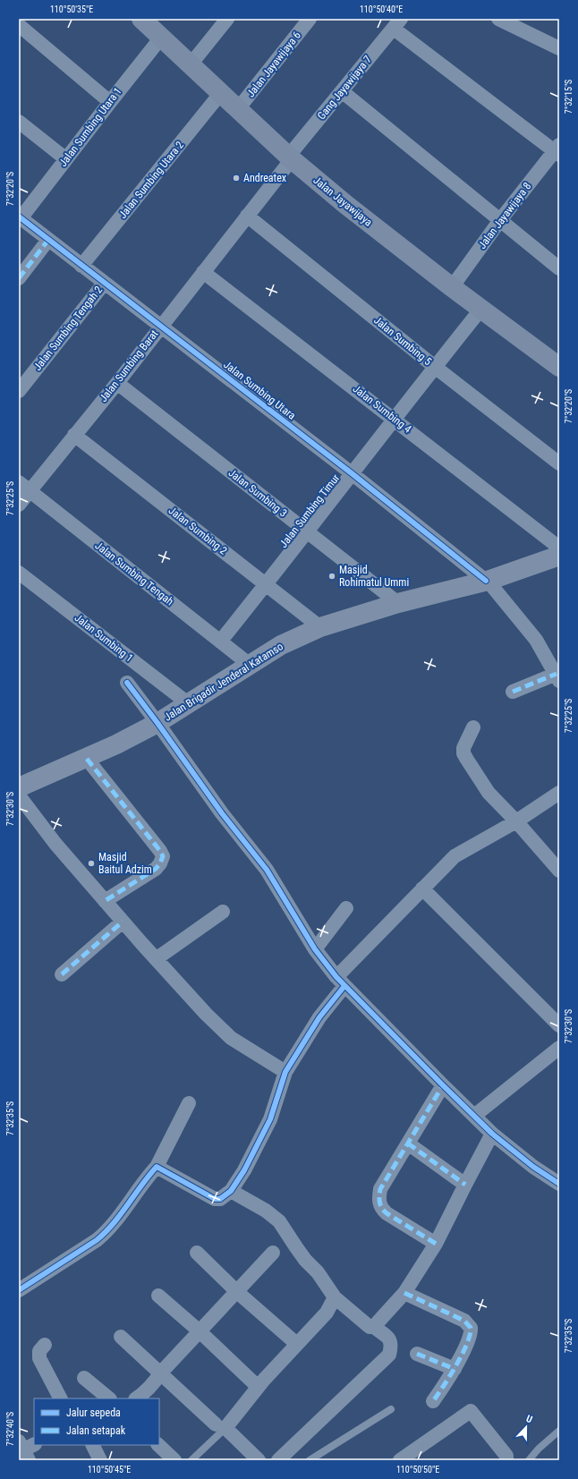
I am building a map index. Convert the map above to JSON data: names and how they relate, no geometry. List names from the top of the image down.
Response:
{
  "streets": {
    "highway": ["Jalan Brigadir Jenderal Katamso"],
    "main road": ["Jalan Jayawijaya"],
    "street": [
      "Jalan Jayawijaya 6",
      "Gang Jayawijaya 7",
      "Jalan Sumbing Utara 1",
      "Jalan Sumbing Utara 2",
      "Jalan Jayawijaya 8",
      "Jalan Sumbing Tengah 2",
      "Jalan Sumbing 5",
      "Jalan Sumbing Barat",
      "Jalan Sumbing Utara",
      "Jalan Sumbing 4",
      "Jalan Sumbing 3",
      "Jalan Sumbing Timur",
      "Jalan Sumbing 2",
      "Jalan Sumbing Tengah",
      "Jalan Sumbing 1"
    ]
  },
  "crossings": [
    ["Jalan Jayawijaya 6", "Jalan Jayawijaya"],
    ["Gang Jayawijaya 7", "Jalan Jayawijaya"],
    ["Gang Jayawijaya 7", "Jalan Sumbing Barat"],
    ["Jalan Sumbing Utara 1", "Jalan Jayawijaya"],
    ["Jalan Sumbing Utara 1", "Jalan Sumbing Utara"],
    ["Jalan Sumbing Utara 2", "Jalan Jayawijaya"],
    ["Jalan Sumbing Utara 2", "Jalan Sumbing Utara"],
    ["Jalan Jayawijaya", "Jalan Jayawijaya 8"],
    ["Jalan Jayawijaya", "Jalan Sumbing Barat"],
    ["Jalan Jayawijaya", "Jalan Sumbing Timur"],
    ["Jalan Sumbing Tengah 2", "Jalan Sumbing Utara"],
    ["Jalan Sumbing 5", "Jalan Sumbing Barat"],
    ["Jalan Sumbing 5", "Jalan Sumbing Timur"],
    ["Jalan Sumbing Barat", "Jalan Sumbing Utara"],
    ["Jalan Sumbing Barat", "Jalan Sumbing 4"],
    ["Jalan Sumbing Barat", "Jalan Sumbing 3"],
    ["Jalan Sumbing Barat", "Jalan Sumbing 2"],
    ["Jalan Sumbing Barat", "Jalan Sumbing Tengah"],
    ["Jalan Sumbing Utara", "Jalan Sumbing Timur"],
    ["Jalan Sumbing Utara", "Jalan Brigadir Jenderal Katamso"],
    ["Jalan Sumbing 4", "Jalan Sumbing Timur"],
    ["Jalan Sumbing 3", "Jalan Sumbing Timur"],
    ["Jalan Sumbing 3", "Jalan Brigadir Jenderal Katamso"],
    ["Jalan Sumbing Timur", "Jalan Sumbing 2"],
    ["Jalan Sumbing Timur", "Jalan Sumbing Tengah"],
    ["Jalan Sumbing 2", "Jalan Brigadir Jenderal Katamso"],
    ["Jalan Sumbing Tengah", "Jalan Brigadir Jenderal Katamso"],
    ["Jalan Sumbing 1", "Jalan Brigadir Jenderal Katamso"]
  ],
  "places": ["Andreatex", "Masjid Rohimatul Ummi", "Masjid Baitul Adzim"],
  "legend": ["Jalur sepeda", "Jalan setapak"],
  "north": "top",
  "coordinates": [
    "110°50'35\"E",
    "110°50'40\"E",
    "7°32'15\"S",
    "7°32'20\"S",
    "7°32'25\"S",
    "7°32'30\"S",
    "7°32'35\"S",
    "7°32'40\"S",
    "110°50'45\"E",
    "110°50'50\"E"
  ]
}
